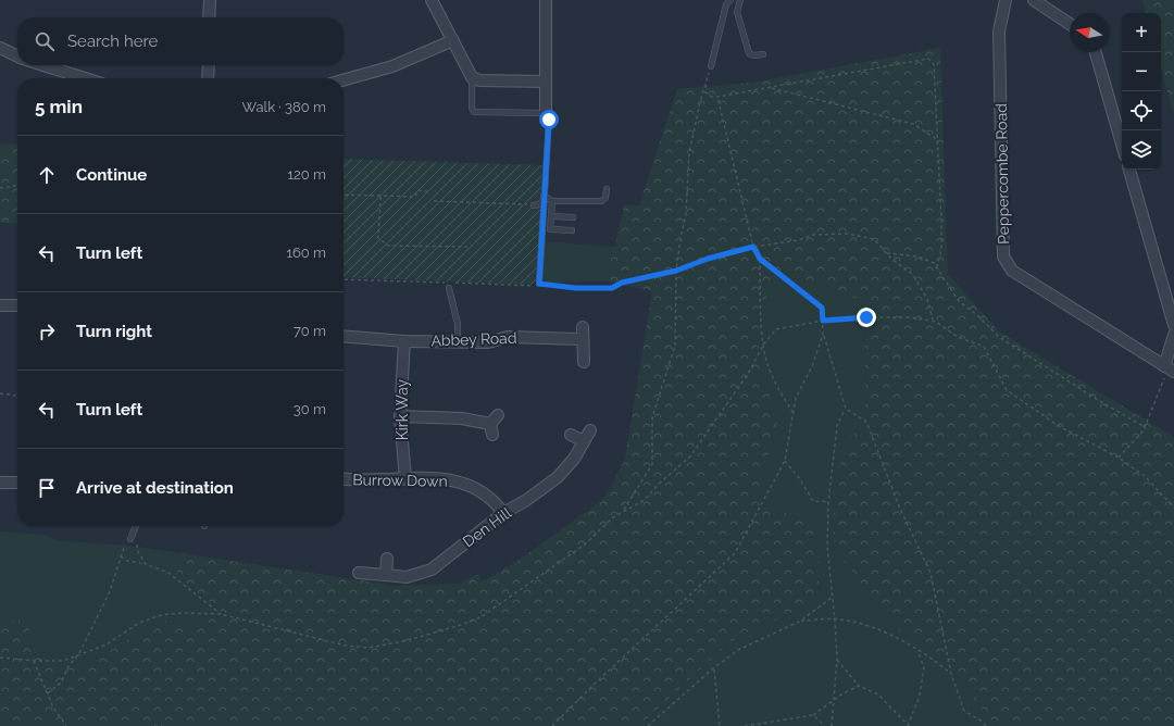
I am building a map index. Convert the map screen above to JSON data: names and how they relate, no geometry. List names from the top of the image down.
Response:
{
  "streets": {
    "street": [
      "Peppercombe Road",
      "Abbey Road",
      "Kirk Way",
      "Burrow Down",
      "Den Hill"
    ]
  },
  "crossings": [
    ["Abbey Road", "Kirk Way"],
    ["Kirk Way", "Burrow Down"],
    ["Burrow Down", "Den Hill"]
  ],
  "north": "left",
  "page": {
    "map_buttons": ["+", "−"],
    "search": "Search here",
    "heading": ["5 min", "Walk · 380 m"],
    "list": [
      ["Continue", "120 m"],
      ["Turn left", "160 m"],
      ["Turn right", "70 m"],
      ["Turn left", "30 m"],
      "Arrive at destination"
    ]
  }
}
